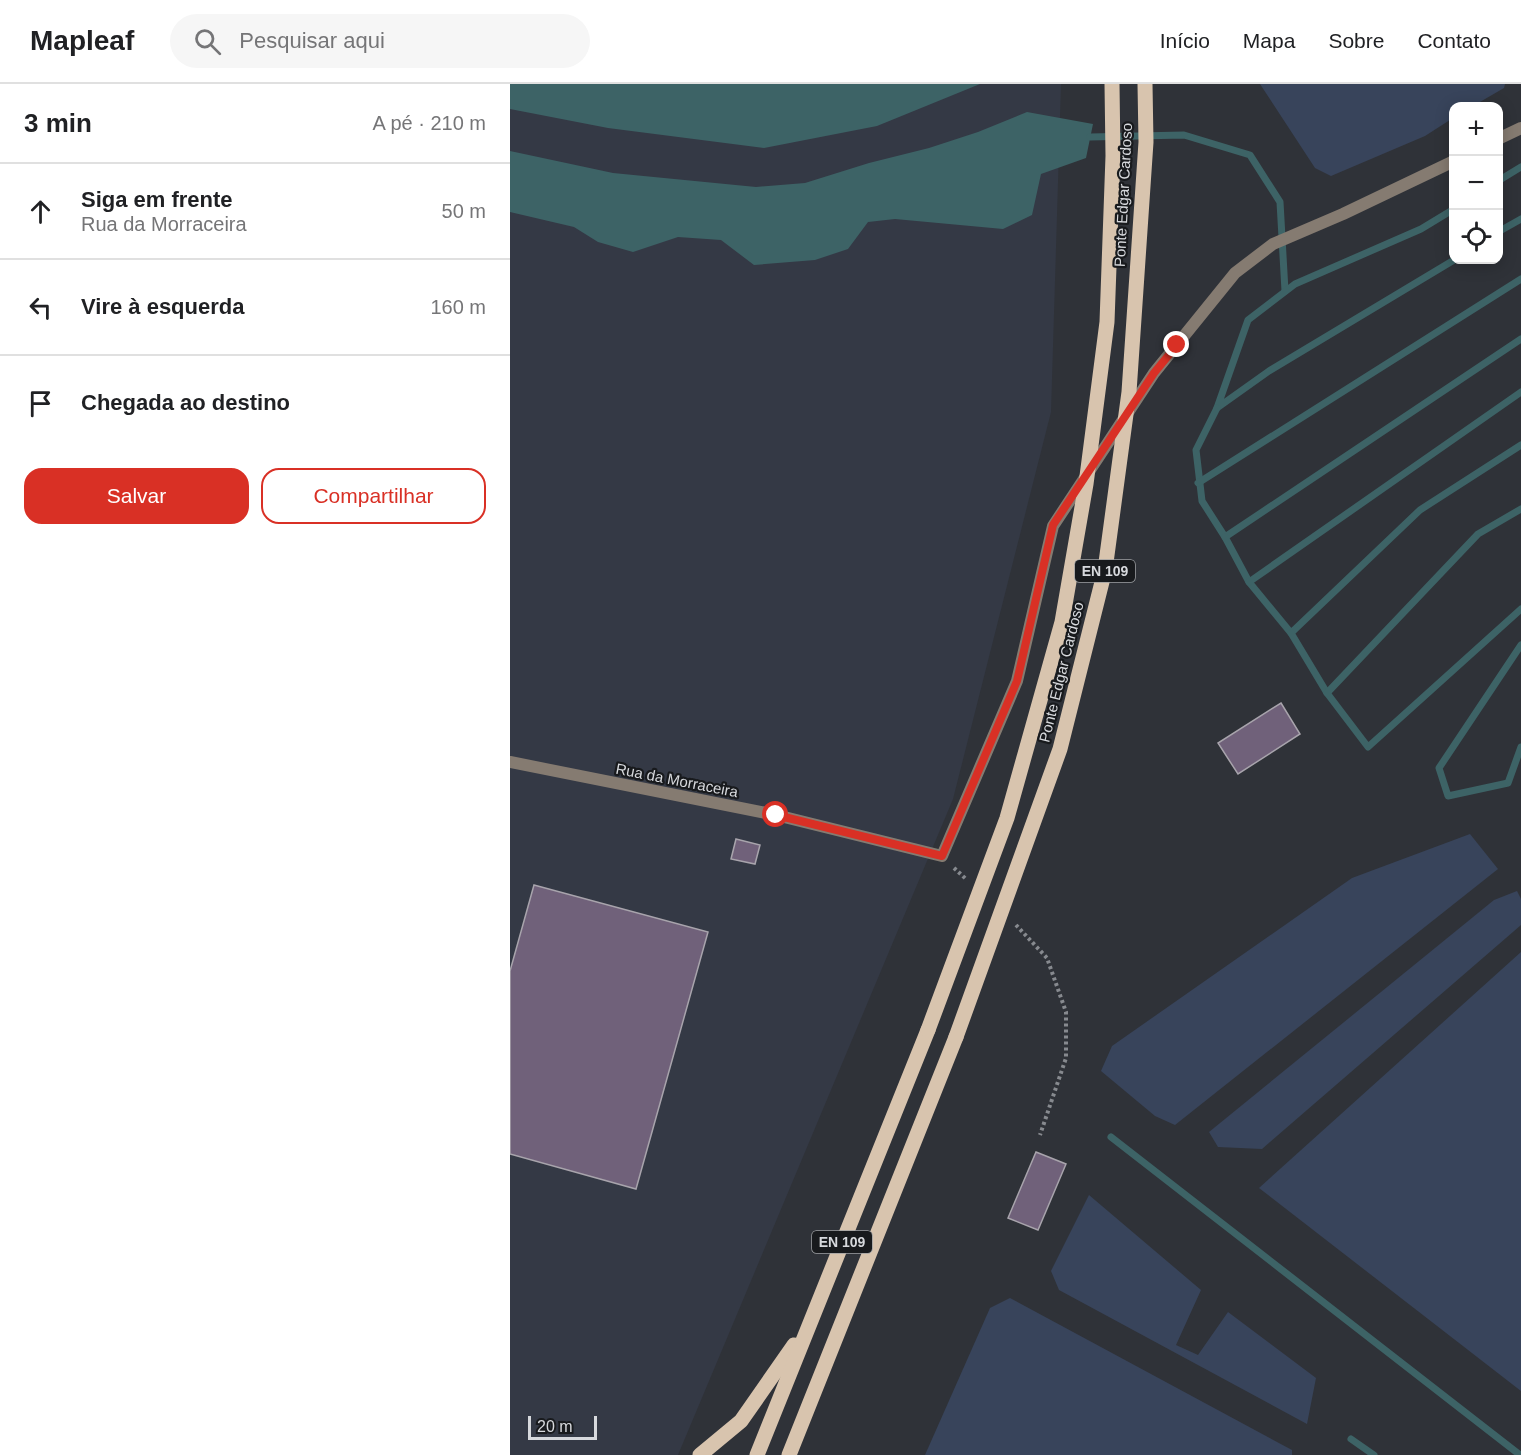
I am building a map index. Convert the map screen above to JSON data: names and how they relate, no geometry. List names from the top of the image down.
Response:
{
  "streets": {
    "main road": ["Ponte Edgar Cardoso", "EN 109"],
    "street": ["Rua da Morraceira"]
  },
  "crossings": [
    ["Ponte Edgar Cardoso", "EN 109"]
  ],
  "scale_bar": "20 m",
  "page": {
    "header": "Mapleaf",
    "search": "Pesquisar aqui",
    "nav": [
      "Início",
      "Mapa",
      "Sobre",
      "Contato"
    ],
    "heading": ["3 min", "A pé · 210 m"],
    "map_buttons": ["+", "−"],
    "list": [
      ["Siga em frente", "Rua da Morraceira", "50 m"],
      ["Vire à esquerda", "160 m"],
      "Chegada ao destino"
    ],
    "buttons": ["Salvar", "Compartilhar"],
    "scale": "20 m"
  }
}
